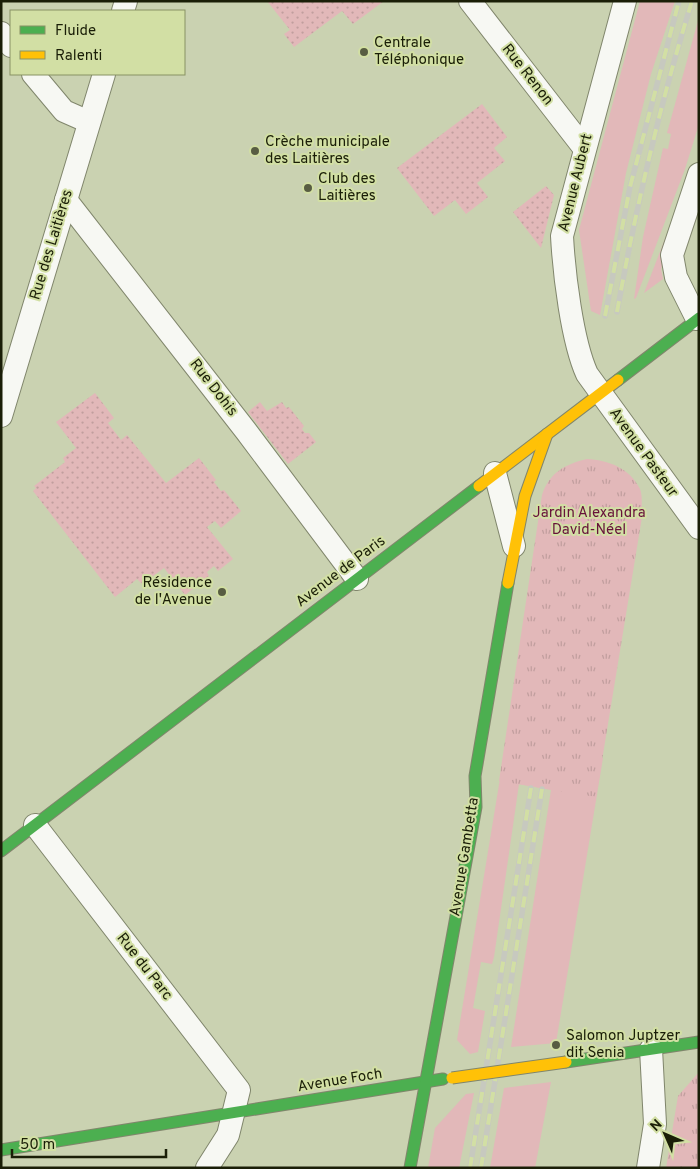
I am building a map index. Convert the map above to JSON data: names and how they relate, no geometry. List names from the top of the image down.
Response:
{
  "streets": {
    "street": [
      "Rue Renon",
      "Avenue Aubert",
      "Rue des Laitières",
      "Rue Dohis",
      "Avenue Pasteur",
      "Avenue de Paris",
      "Avenue Gambetta",
      "Rue du Parc",
      "Avenue Foch"
    ]
  },
  "crossings": [
    ["Rue Renon", "Avenue Aubert"],
    ["Avenue Aubert", "Avenue Pasteur"],
    ["Avenue Aubert", "Avenue de Paris"],
    ["Rue des Laitières", "Rue Dohis"],
    ["Rue Dohis", "Avenue de Paris"],
    ["Avenue Pasteur", "Avenue de Paris"],
    ["Avenue de Paris", "Avenue Gambetta"],
    ["Avenue de Paris", "Rue du Parc"],
    ["Avenue Gambetta", "Avenue Foch"],
    ["Rue du Parc", "Avenue Foch"]
  ],
  "parks": ["Jardin Alexandra David-Néel"],
  "places": [
    "Centrale Téléphonique",
    "Crèche municipale des Laitières",
    "Club des Laitières",
    "Résidence de l'Avenue",
    "Salomon Juptzer dit Senia"
  ],
  "legend": ["Fluide", "Ralenti"],
  "scale_bar": "50 m",
  "north": "top left"
}
